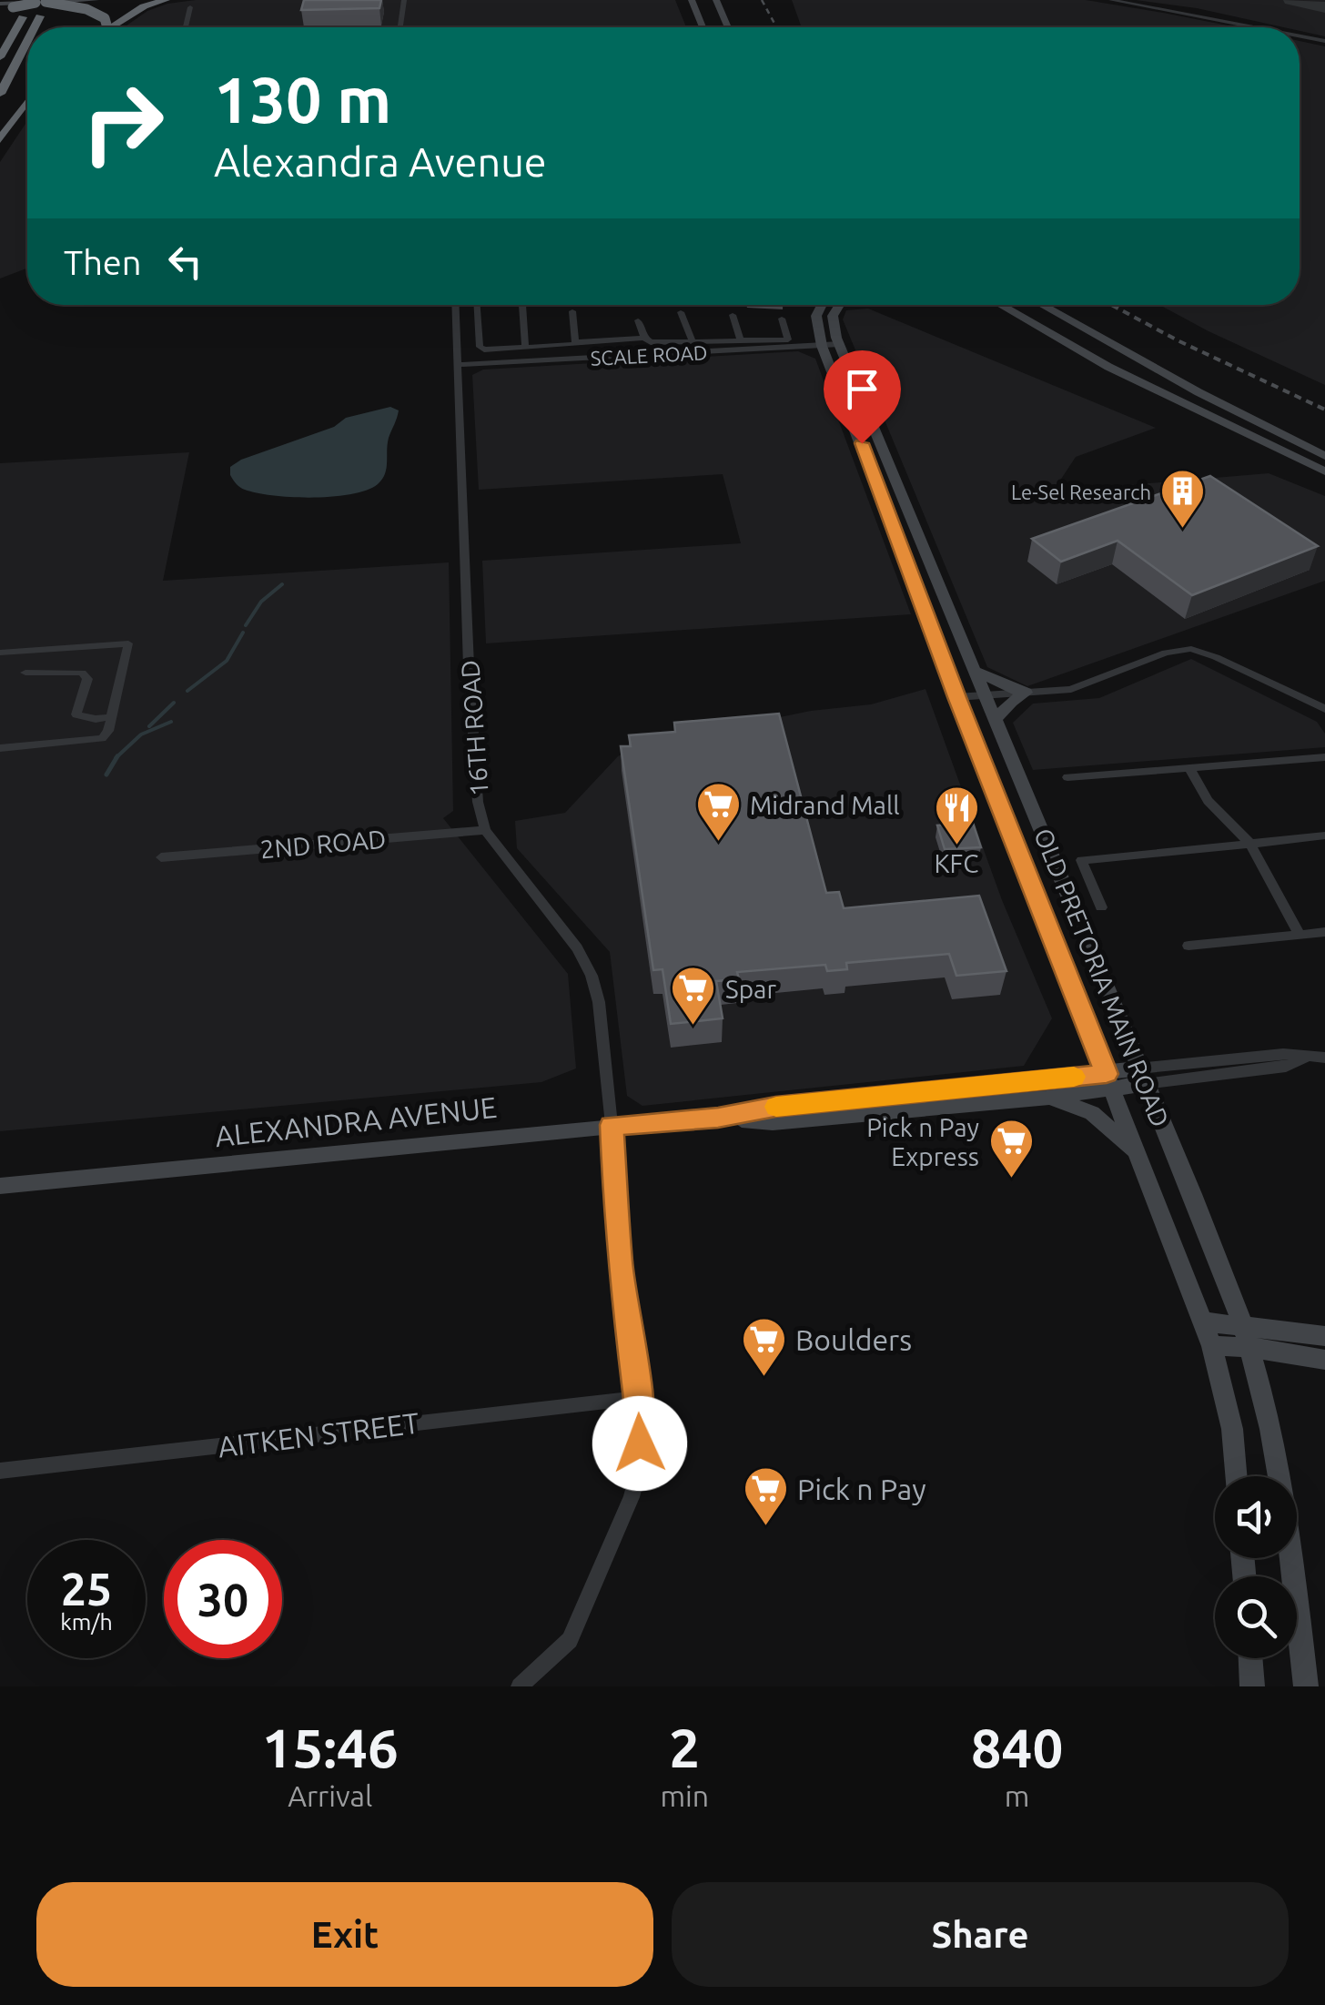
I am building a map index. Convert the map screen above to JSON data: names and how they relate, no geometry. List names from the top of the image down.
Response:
{
  "streets": {
    "main road": ["OLD PRETORIA MAIN ROAD", "ALEXANDRA AVENUE"],
    "street": [
      "SCALE ROAD",
      "16TH ROAD",
      "2ND ROAD",
      "AITKEN STREET"
    ]
  },
  "crossings": [
    ["SCALE ROAD", "16TH ROAD"],
    ["SCALE ROAD", "OLD PRETORIA MAIN ROAD"],
    ["16TH ROAD", "2ND ROAD"],
    ["16TH ROAD", "ALEXANDRA AVENUE"],
    ["16TH ROAD", "AITKEN STREET"],
    ["OLD PRETORIA MAIN ROAD", "ALEXANDRA AVENUE"]
  ],
  "places": {
    "building": ["Le-Sel Research"],
    "supermarket": [
      "Midrand Mall",
      "Spar",
      "Pick n Pay Express",
      "Boulders",
      "Pick n Pay"
    ],
    "restaurant": ["KFC"]
  },
  "page": {
    "turn": ["130 m", "Alexandra Avenue"],
    "then": "Then",
    "speed": "25 km/h",
    "limit": "30",
    "eta": [
      "15:46",
      "Arrival",
      "2",
      "min",
      "840",
      "m"
    ],
    "buttons": ["Exit", "Share"]
  }
}
